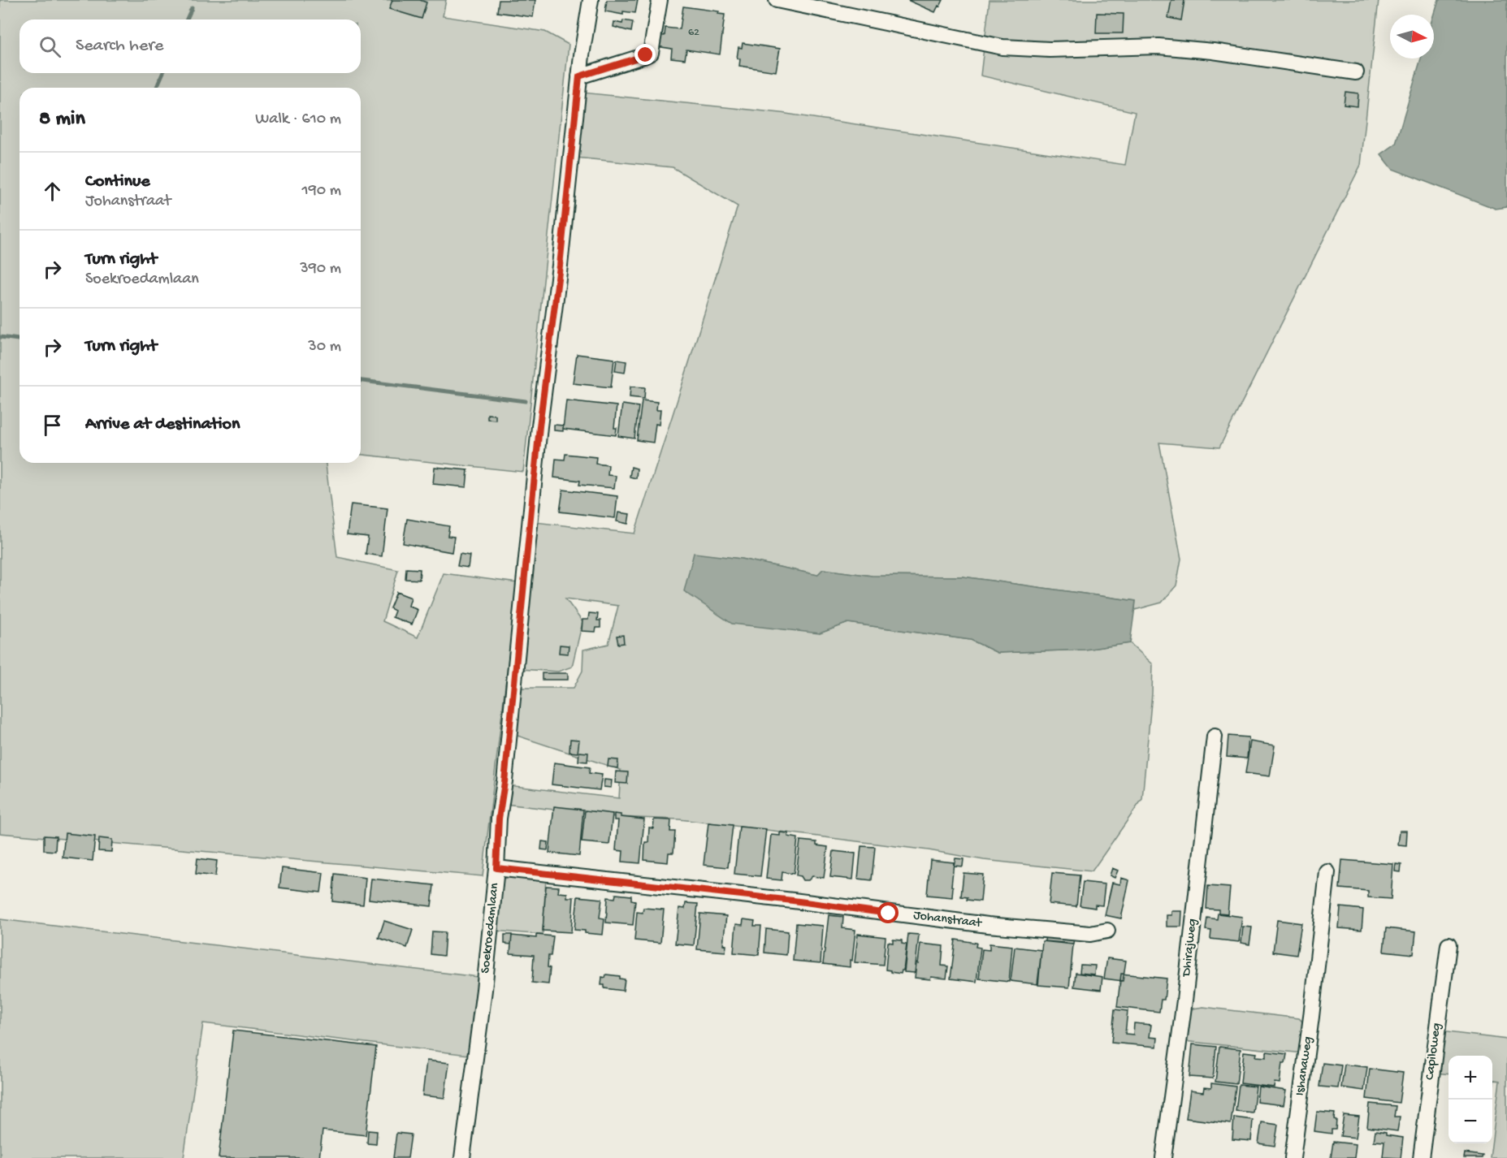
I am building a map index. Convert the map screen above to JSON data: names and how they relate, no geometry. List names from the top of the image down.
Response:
{
  "streets": {
    "street": [
      "Johanstraat",
      "Soekroedamlaan",
      "Dhirajweg",
      "Capiloweg",
      "Ishanaweg"
    ]
  },
  "crossings": [
    ["Johanstraat", "Soekroedamlaan"]
  ],
  "house_numbers": ["62"],
  "north": "right",
  "page": {
    "search": "Search here",
    "heading": ["8 min", "Walk · 610 m"],
    "list": [
      ["Continue", "Johanstraat", "190 m"],
      ["Turn right", "Soekroedamlaan", "390 m"],
      ["Turn right", "30 m"],
      "Arrive at destination"
    ],
    "map_buttons": ["+", "−"]
  }
}
